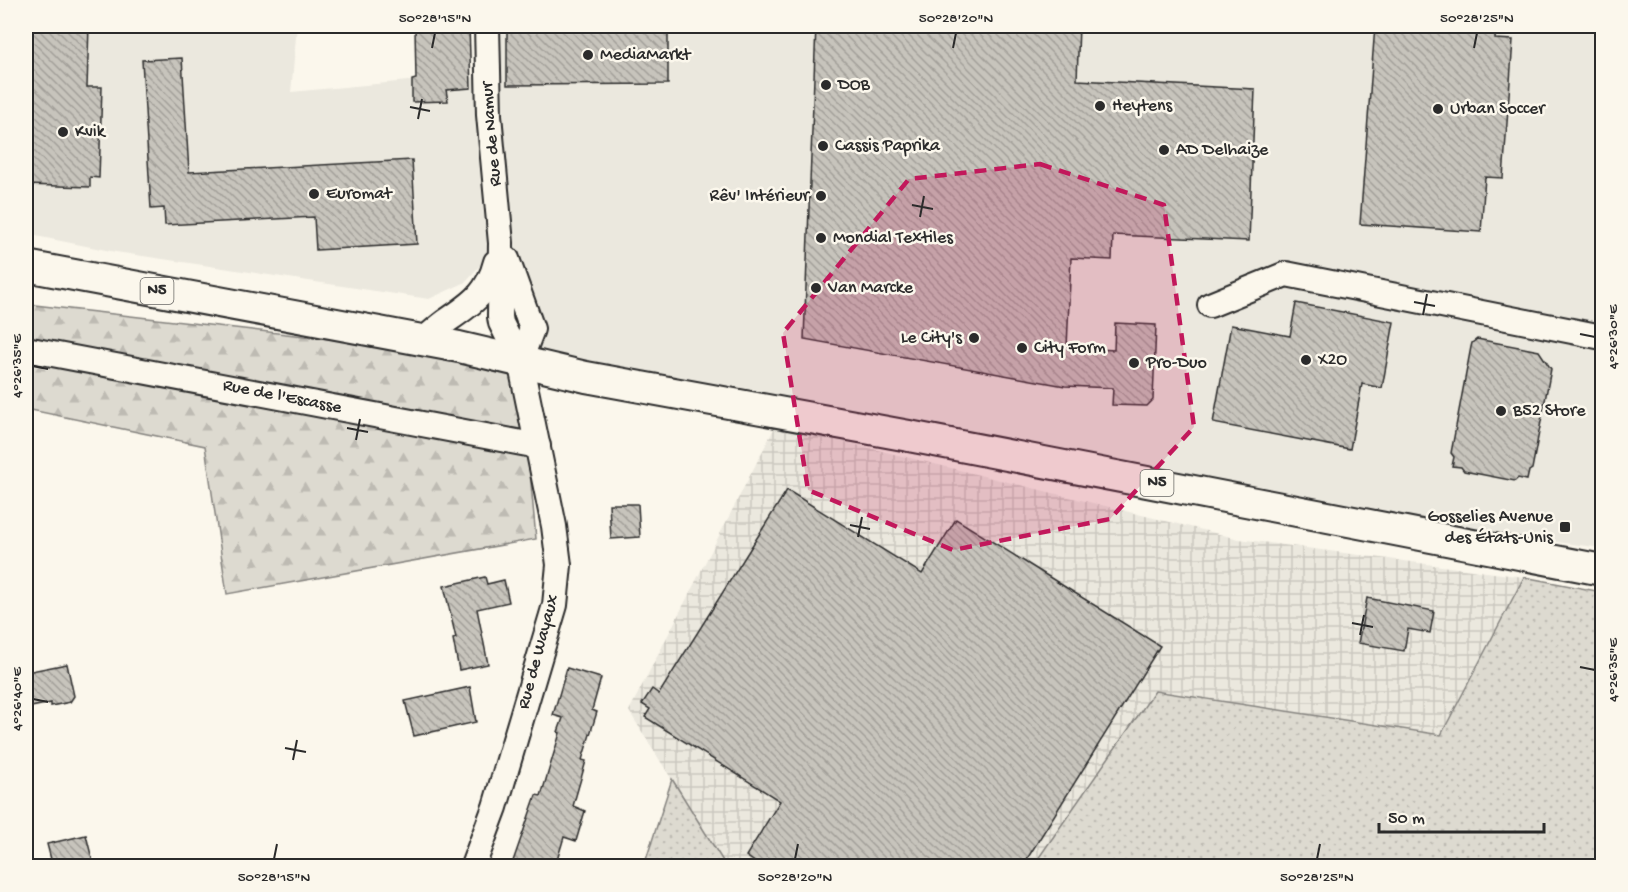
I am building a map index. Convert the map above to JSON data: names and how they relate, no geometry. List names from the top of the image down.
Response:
{
  "streets": {
    "main road": ["N5"],
    "street": ["Rue de Namur", "Rue de l'Escasse", "Rue de Wayaux"]
  },
  "crossings": [
    ["Rue de Namur", "N5"],
    ["N5", "Rue de Wayaux"],
    ["Rue de l'Escasse", "Rue de Wayaux"]
  ],
  "places": {
    "other": [
      "MediaMarkt",
      "DOB",
      "Heytens",
      "Urban Soccer",
      "Kvik",
      "Cassis Paprika",
      "AD Delhaize",
      "Euromat",
      "Rêv' Intérieur",
      "Mondial Textiles",
      "Van Marcke",
      "Le City's",
      "City Form",
      "X2O",
      "Pro-Duo",
      "B52 Store"
    ],
    "transit": ["Gosselies Avenue des États-Unis"]
  },
  "scale_bar": "50 m",
  "coordinates": [
    "50°28'15\"N",
    "50°28'20\"N",
    "50°28'25\"N",
    "4°26'30\"E",
    "4°26'35\"E",
    "4°26'40\"E"
  ]
}
